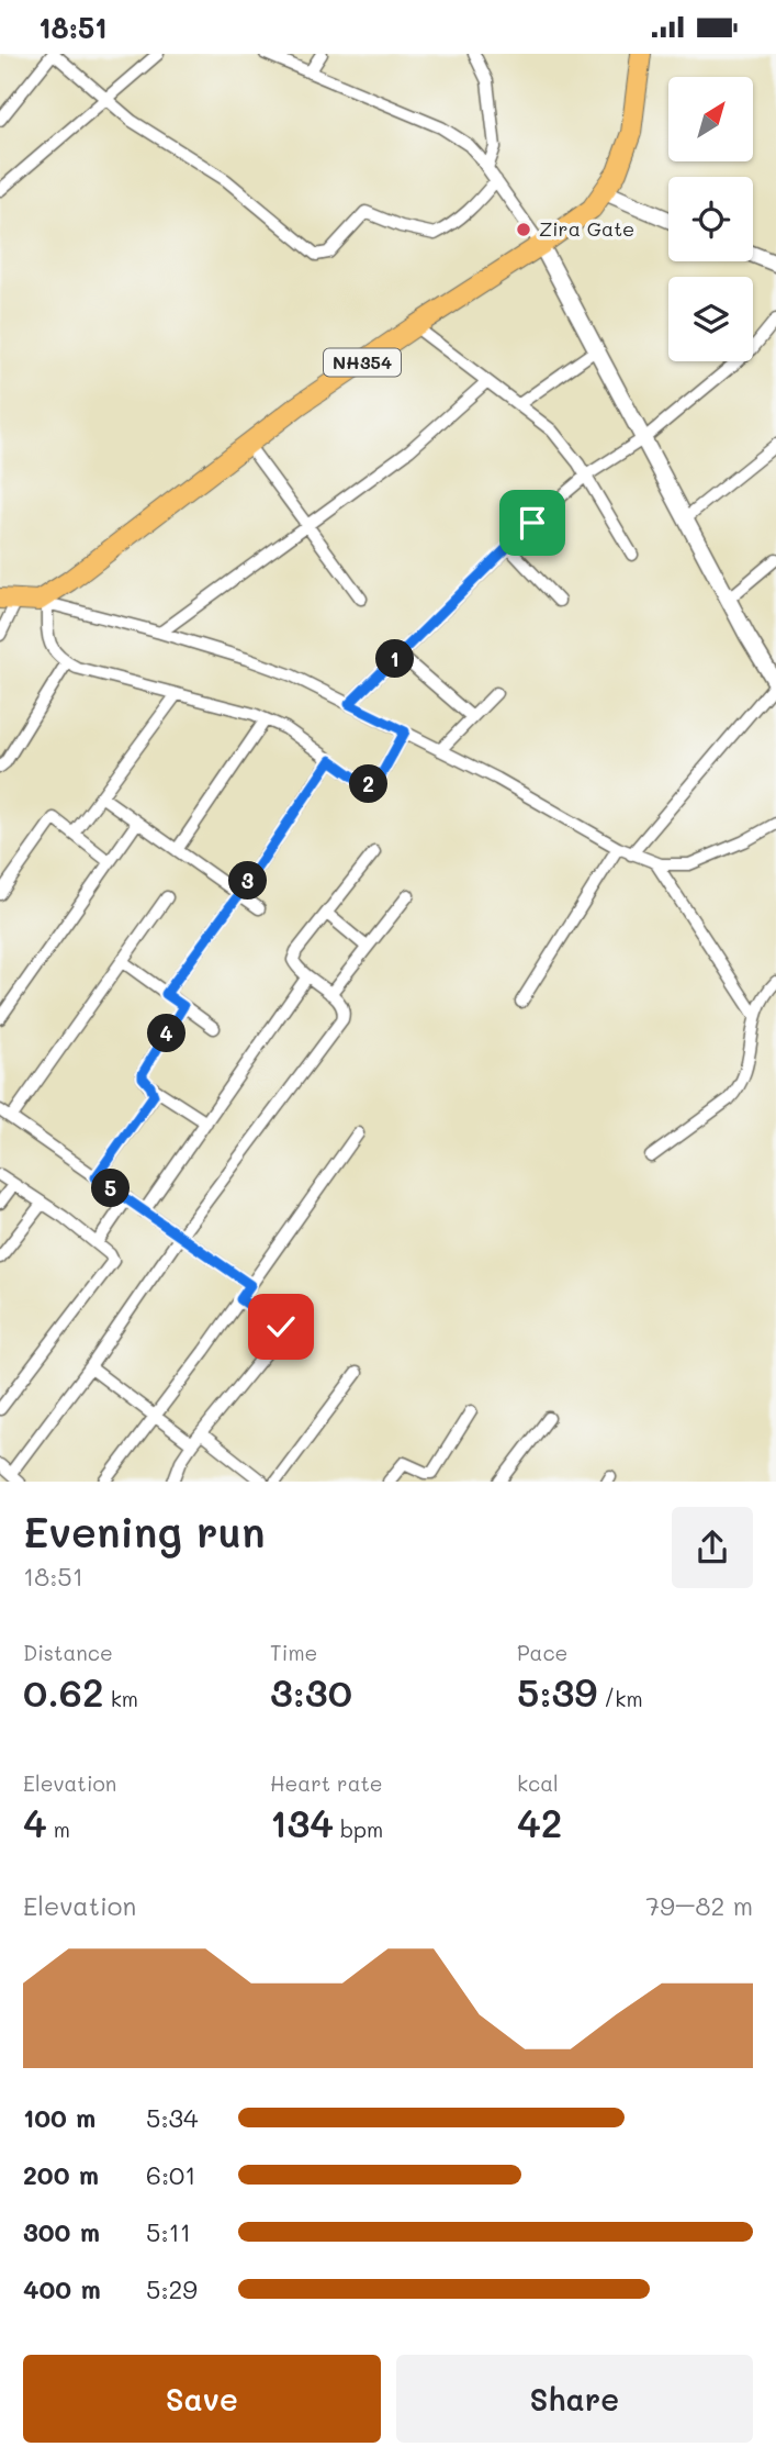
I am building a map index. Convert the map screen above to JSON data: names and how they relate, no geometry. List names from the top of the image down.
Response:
{
  "streets": {
    "highway": ["NH354"]
  },
  "places": ["Zira Gate"],
  "north": "top right",
  "page": {
    "status": "18:51",
    "pins": [
      "1",
      "2",
      "3",
      "4",
      "5"
    ],
    "heading": ["Evening run", "18:51"],
    "stats": [
      ["Distance", "0.62 km"],
      ["Time", "3:30"],
      ["Pace", "5:39 /km"],
      ["Elevation", "4 m"],
      ["Heart rate", "134 bpm"],
      ["kcal", "42"]
    ],
    "chart": ["Elevation", "79–82 m"],
    "list": [
      {
        "name": "100 m",
        "note": "5:34"
      },
      {
        "name": "200 m",
        "note": "6:01"
      },
      {
        "name": "300 m",
        "note": "5:11"
      },
      {
        "name": "400 m",
        "note": "5:29"
      }
    ],
    "buttons": ["Save", "Share"]
  }
}
